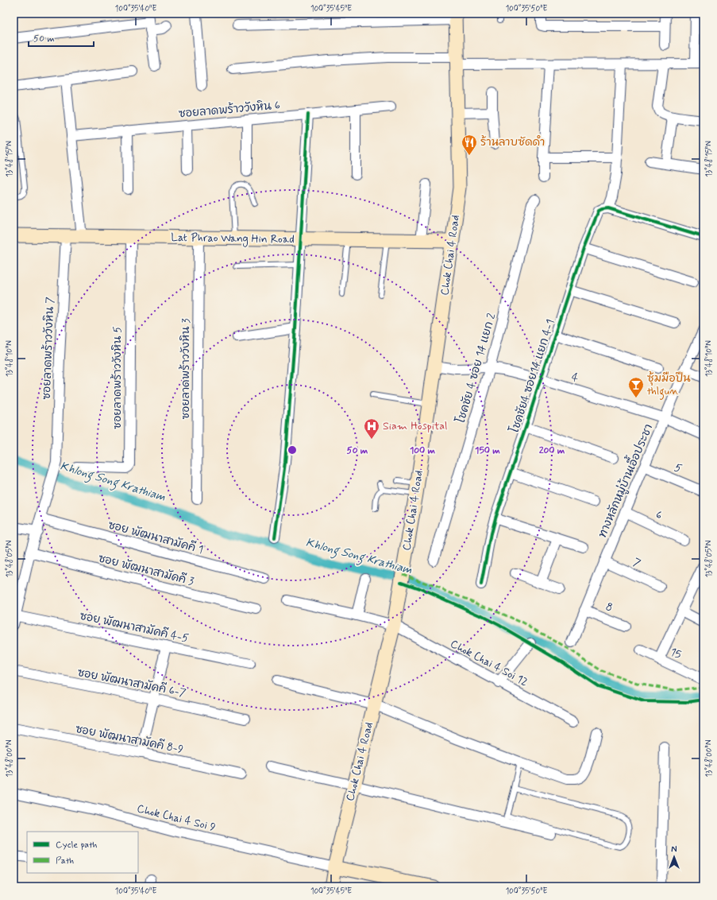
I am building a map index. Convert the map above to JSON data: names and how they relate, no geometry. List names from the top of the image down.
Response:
{
  "streets": {
    "main road": ["Lat Phrao Wang Hin Road", "Chok Chai 4 Road"],
    "street": [
      "ซอยลาดพร้าววังหิน 6",
      "ซอยลาดพร้าววังหิน 7",
      "โชคชัย 4 ซอย 14 แยก 2",
      "ซอยลาดพร้าววังหิน 3",
      "โชคชัย4 ซอย14 แยก 4-1",
      "ซอยลาดพร้าววังหิน 5",
      "4",
      "5",
      "ทางหลักหมู่บ้านเอื้อประชา",
      "6",
      "ซอย พัฒนาสามัคคี 1",
      "7",
      "ซอย พัฒนาสามัคคี 3",
      "8",
      "ซอย พัฒนาสามัคคี 4-5",
      "15",
      "Chok Chai 4 Soi 12",
      "ซอย พัฒนาสามัคคี 6-7",
      "ซอย พัฒนาสามัคคี 8-9",
      "Chok Chai 4 Soi 9"
    ]
  },
  "crossings": [
    ["Lat Phrao Wang Hin Road", "Chok Chai 4 Road"],
    ["Lat Phrao Wang Hin Road", "ซอยลาดพร้าววังหิน 7"],
    ["Lat Phrao Wang Hin Road", "ซอยลาดพร้าววังหิน 3"],
    ["Lat Phrao Wang Hin Road", "ซอยลาดพร้าววังหิน 5"],
    ["Chok Chai 4 Road", "4"],
    ["Chok Chai 4 Road", "Chok Chai 4 Soi 12"],
    ["Chok Chai 4 Road", "Chok Chai 4 Soi 9"],
    ["ซอยลาดพร้าววังหิน 7", "ซอย พัฒนาสามัคคี 1"],
    ["ซอยลาดพร้าววังหิน 7", "ซอย พัฒนาสามัคคี 3"],
    ["ซอยลาดพร้าววังหิน 7", "ซอย พัฒนาสามัคคี 4-5"],
    ["โชคชัย 4 ซอย 14 แยก 2", "4"],
    ["โชคชัย4 ซอย14 แยก 4-1", "4"],
    ["4", "ทางหลักหมู่บ้านเอื้อประชา"],
    ["5", "ทางหลักหมู่บ้านเอื้อประชา"],
    ["ทางหลักหมู่บ้านเอื้อประชา", "6"],
    ["ทางหลักหมู่บ้านเอื้อประชา", "7"],
    ["ทางหลักหมู่บ้านเอื้อประชา", "8"]
  ],
  "water": ["Khlong Song Krathiam"],
  "places": {
    "restaurant": ["ร้านลาบซัดดำ"],
    "bar": ["ซุ้มมือปืน thlgun"],
    "hospital": ["Siam Hospital"]
  },
  "legend": ["Cycle path", "Path"],
  "scale_bar": "50 m",
  "north": "top",
  "coordinates": [
    "100°35'40\"E",
    "100°35'45\"E",
    "100°35'50\"E",
    "13°48'15\"N",
    "13°48'10\"N",
    "13°48'05\"N",
    "13°48'00\"N"
  ],
  "rings": [
    "50 m",
    "100 m",
    "150 m",
    "200 m"
  ]
}
